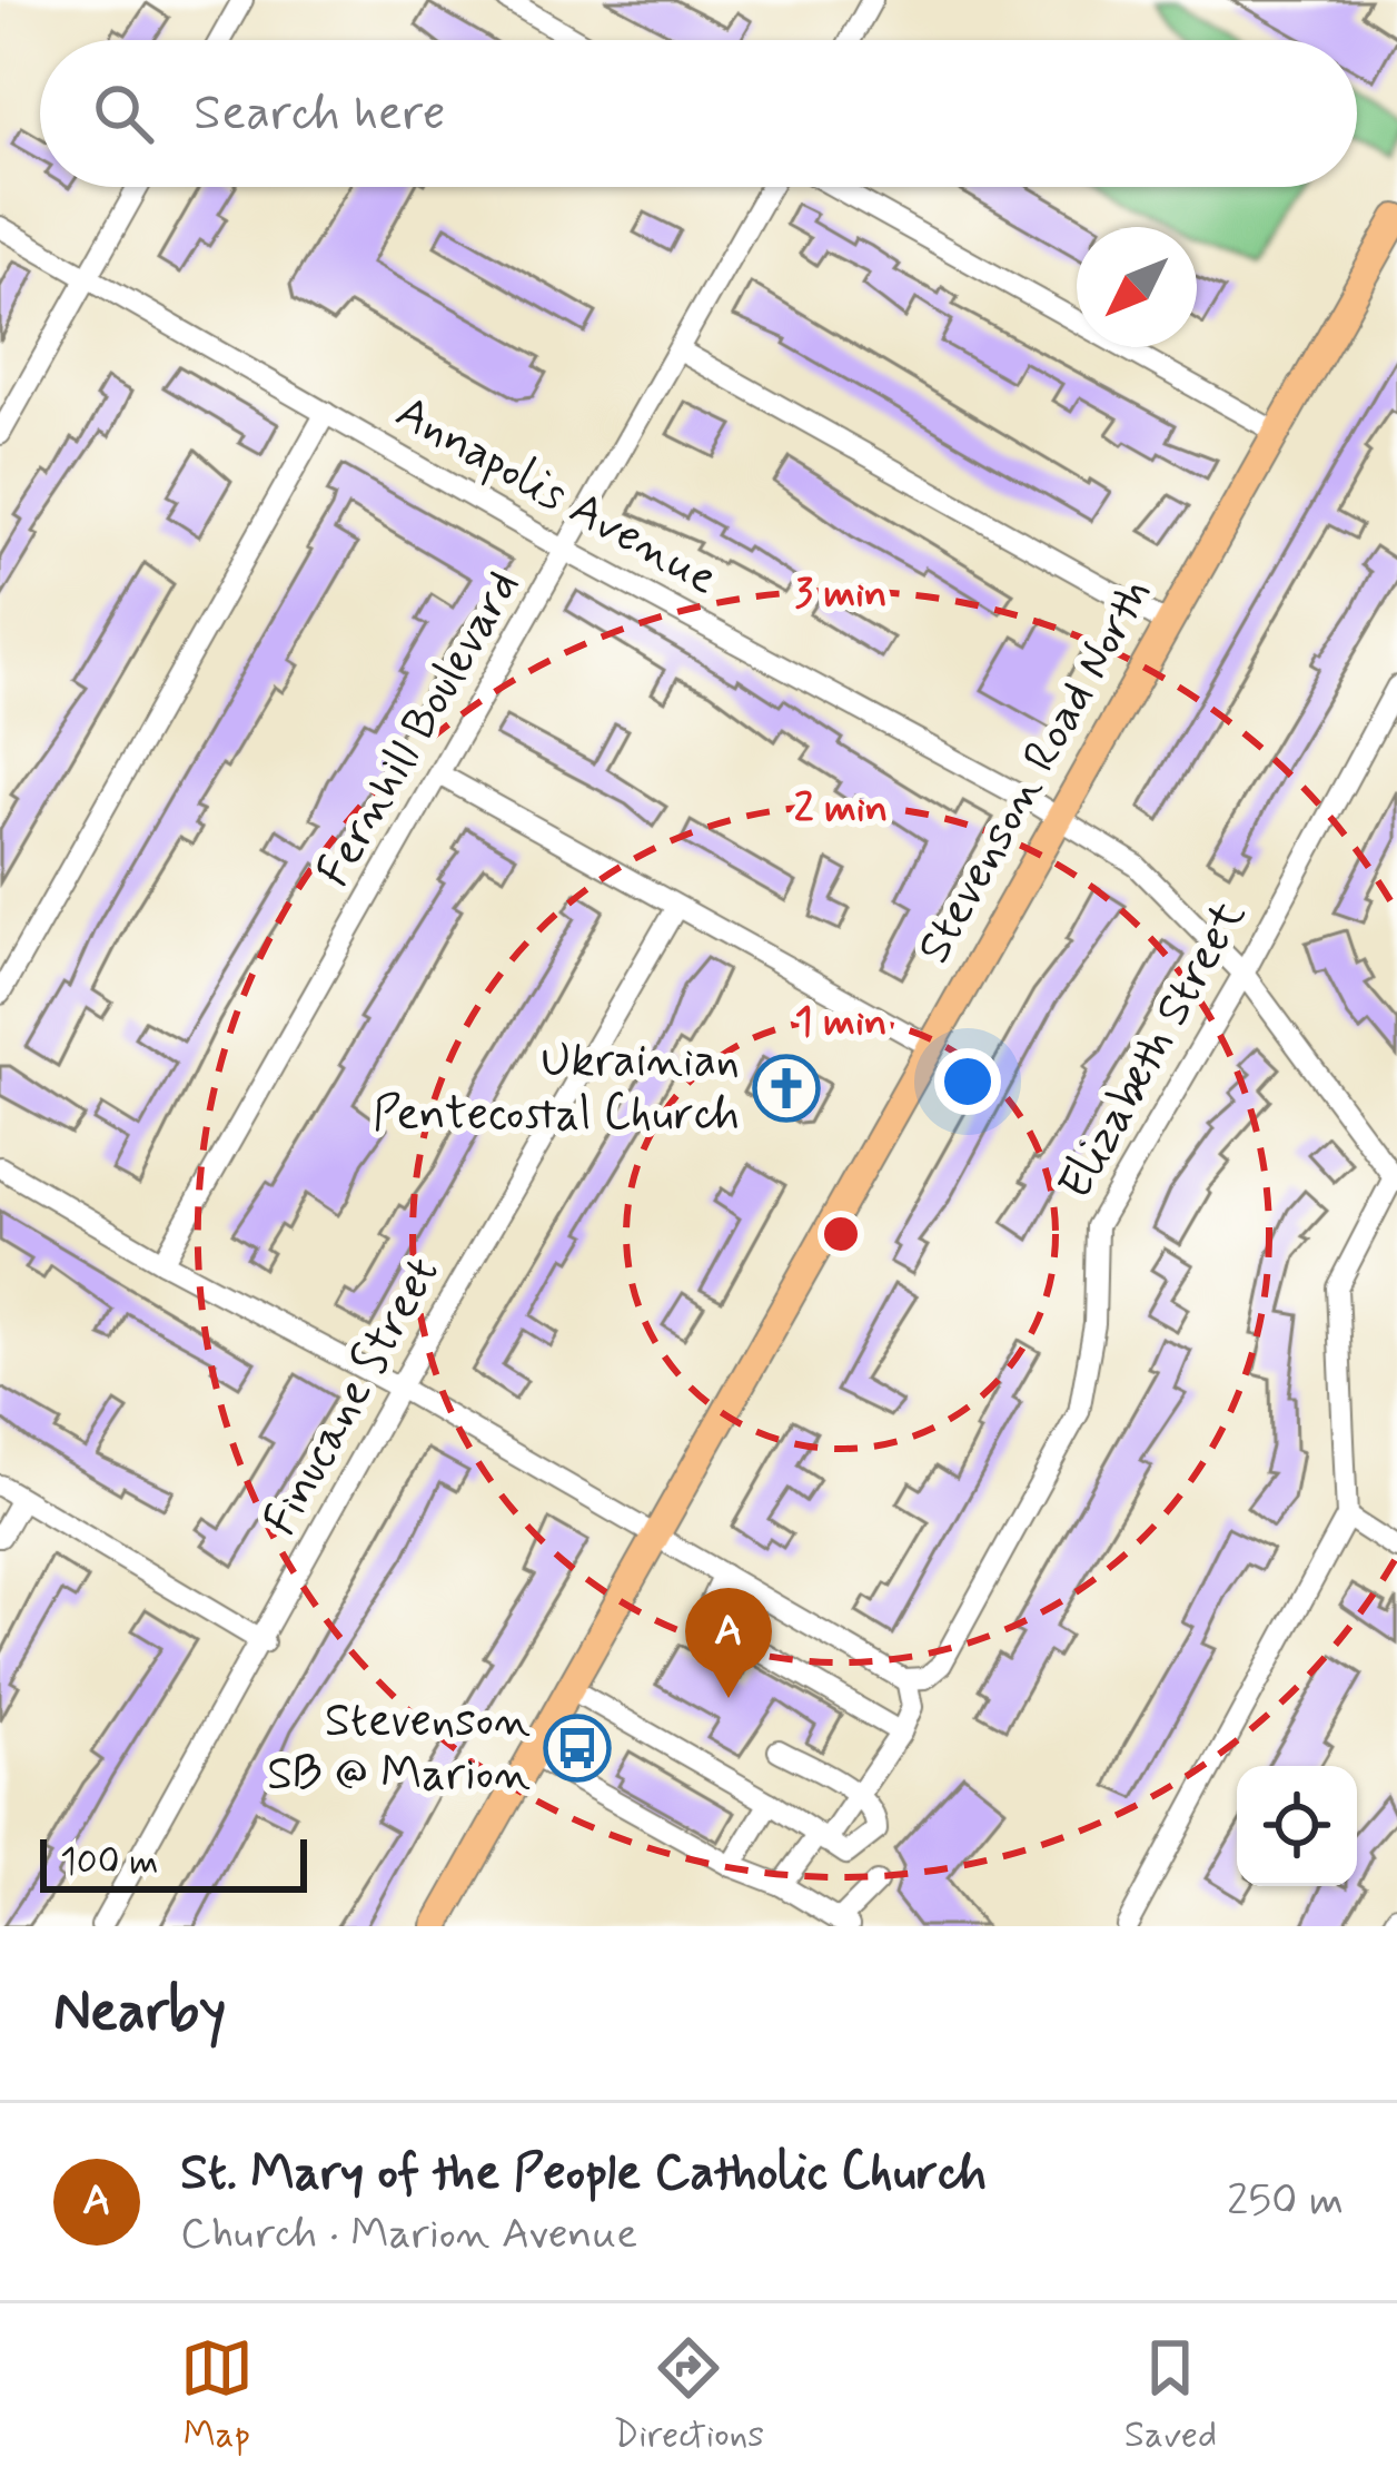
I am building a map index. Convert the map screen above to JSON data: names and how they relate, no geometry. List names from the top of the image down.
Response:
{
  "streets": {
    "main road": ["Stevenson Road North"],
    "street": [
      "Annapolis Avenue",
      "Fernhill Boulevard",
      "Elizabeth Street",
      "Finucane Street"
    ]
  },
  "crossings": [
    ["Annapolis Avenue", "Fernhill Boulevard"],
    ["Annapolis Avenue", "Stevenson Road North"],
    ["Annapolis Avenue", "Elizabeth Street"]
  ],
  "places": {
    "church": ["Ukrainian Pentecostal Church"],
    "bus stop": ["Stevenson SB @ Marion"]
  },
  "scale_bar": "100 m",
  "north": "bottom left",
  "page": {
    "search": "Search here",
    "pins": "A",
    "scale": "100 m",
    "heading": "Nearby",
    "list": [
      {
        "mark": "A",
        "name": "St. Mary of the People Catholic Church",
        "note": "Church · Marion Avenue",
        "value": "250 m"
      }
    ],
    "nav": ["Map", "Directions", "Saved"]
  },
  "rings": ["3 min", "2 min", "1 min"]
}
